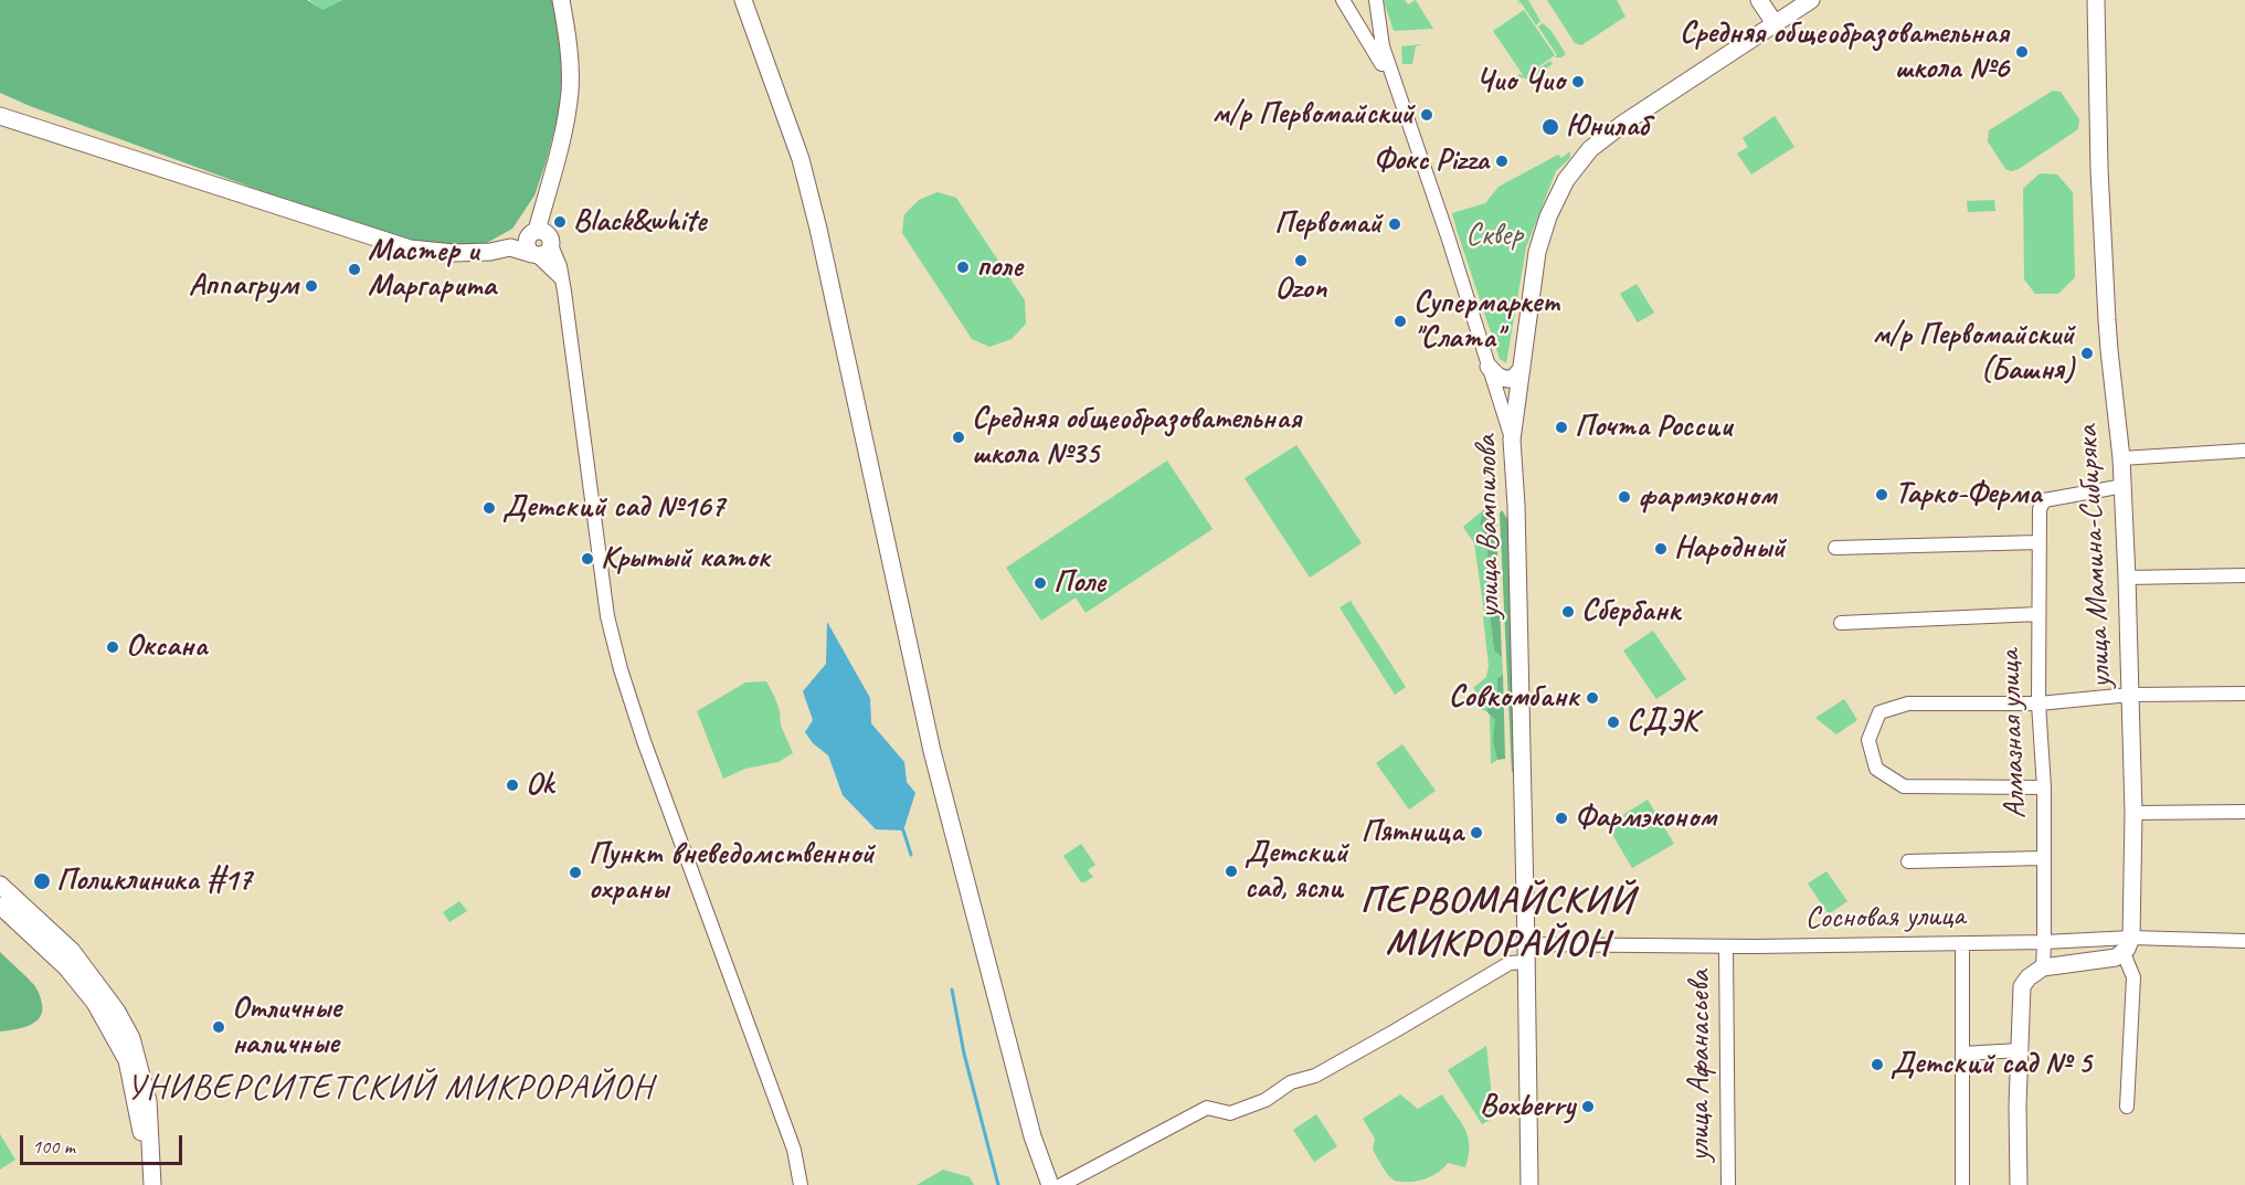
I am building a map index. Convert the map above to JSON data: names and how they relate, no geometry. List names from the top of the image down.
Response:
{
  "streets": {
    "street": [
      "улица Вампилова",
      "улица Мамина-Сибиряка",
      "Алмазная улица",
      "Сосновая улица",
      "улица Афанасьева"
    ]
  },
  "crossings": [
    ["улица Вампилова", "Сосновая улица"],
    ["улица Мамина-Сибиряка", "Алмазная улица"],
    ["улица Мамина-Сибиряка", "Сосновая улица"],
    ["Алмазная улица", "Сосновая улица"],
    ["Сосновая улица", "улица Афанасьева"]
  ],
  "districts": ["ПЕРВОМАЙСКИЙ МИКРОРАЙОН", "УНИВЕРСИТЕТСКИЙ МИКРОРАЙОН"],
  "parks": ["Сквер"],
  "places": [
    "Средняя общеобразовательная школа №6",
    "Чио Чио",
    "м/р Первомайский",
    "Юнилаб",
    "Фокс Pizza",
    "Black&white",
    "Первомай",
    "Ozon",
    "поле",
    "Мастер и Маргарита",
    "Аппагрум",
    "Супермаркет \"Слата\"",
    "м/р Первомайский (Башня)",
    "Почта России",
    "Средняя общеобразовательная школа №35",
    "Тарко-Ферма",
    "фармэконом",
    "Детский сад №167",
    "Народный",
    "Крытый каток",
    "Поле",
    "Сбербанк",
    "Оксана",
    "Совкомбанк",
    "СДЭК",
    "Ok",
    "Фармэконом",
    "Пятница",
    "Детский сад, ясли",
    "Пункт вневедомственной охраны",
    "Поликлиника #17",
    "Отличные наличные",
    "Детский сад № 5",
    "Boxberry"
  ],
  "scale_bar": "100 m"
}
